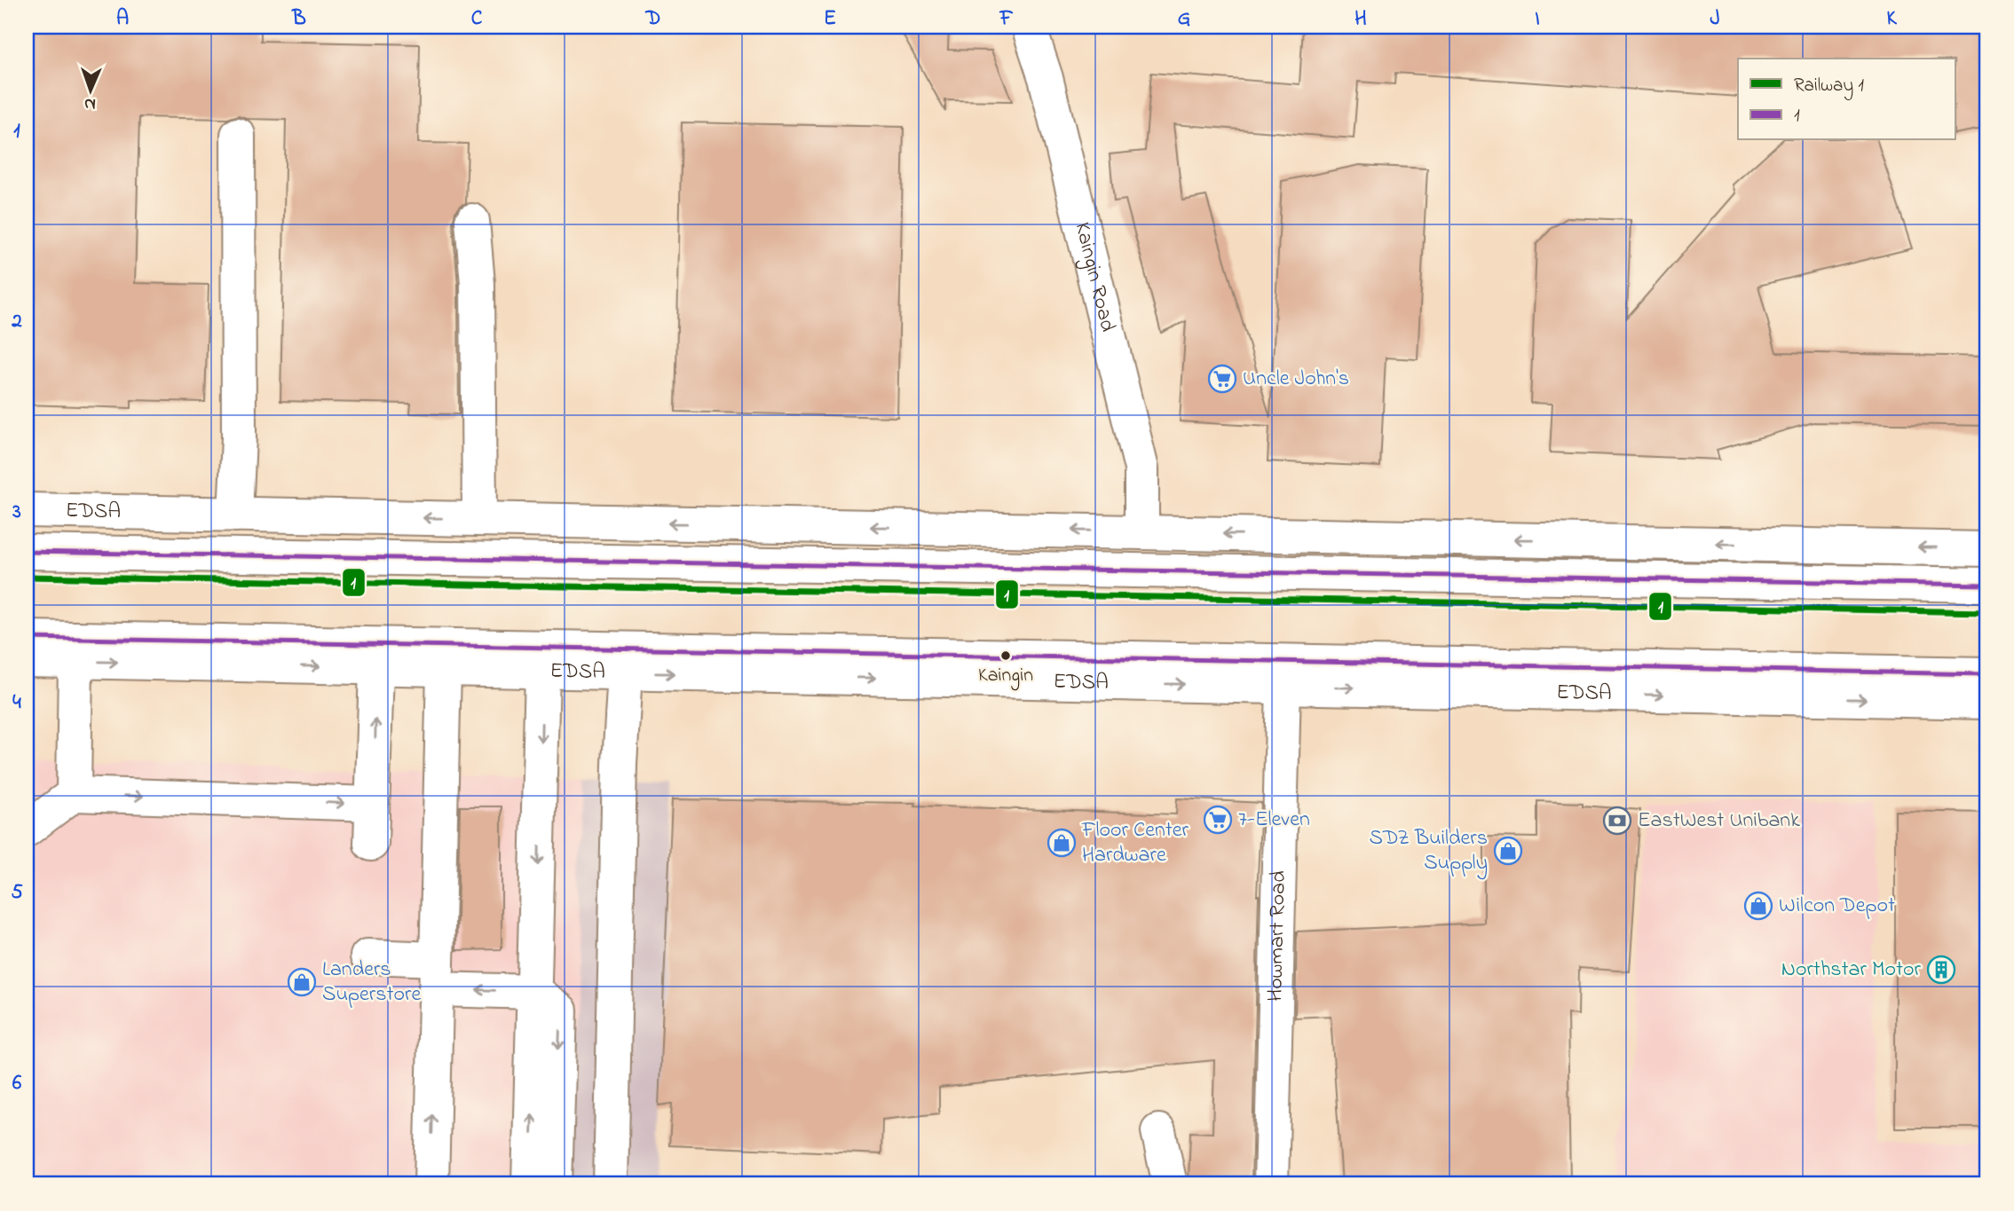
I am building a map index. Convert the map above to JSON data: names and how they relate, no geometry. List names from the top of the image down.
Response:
{
  "streets": {
    "main road": ["Kaingin Road", "EDSA", "Howmart Road"]
  },
  "crossings": [
    ["Kaingin Road", "EDSA"],
    ["EDSA", "Howmart Road"]
  ],
  "places": {
    "supermarket": ["Uncle John's", "7-Eleven"],
    "other": ["Kaingin"],
    "bank": ["EastWest Unibank"],
    "shop": [
      "Floor Center Hardware",
      "SDZ Builders Supply",
      "Wilcon Depot",
      "Landers Superstore"
    ],
    "building": ["Northstar Motor"]
  },
  "lines": ["transit line 1", "rail line 1"],
  "legend": ["Railway 1", "1"],
  "north": "bottom",
  "grid": {
    "columns": [
      "A",
      "B",
      "C",
      "D",
      "E",
      "F",
      "G",
      "H",
      "I",
      "J",
      "K"
    ],
    "rows": [
      "1",
      "2",
      "3",
      "4",
      "5",
      "6"
    ]
  }
}
